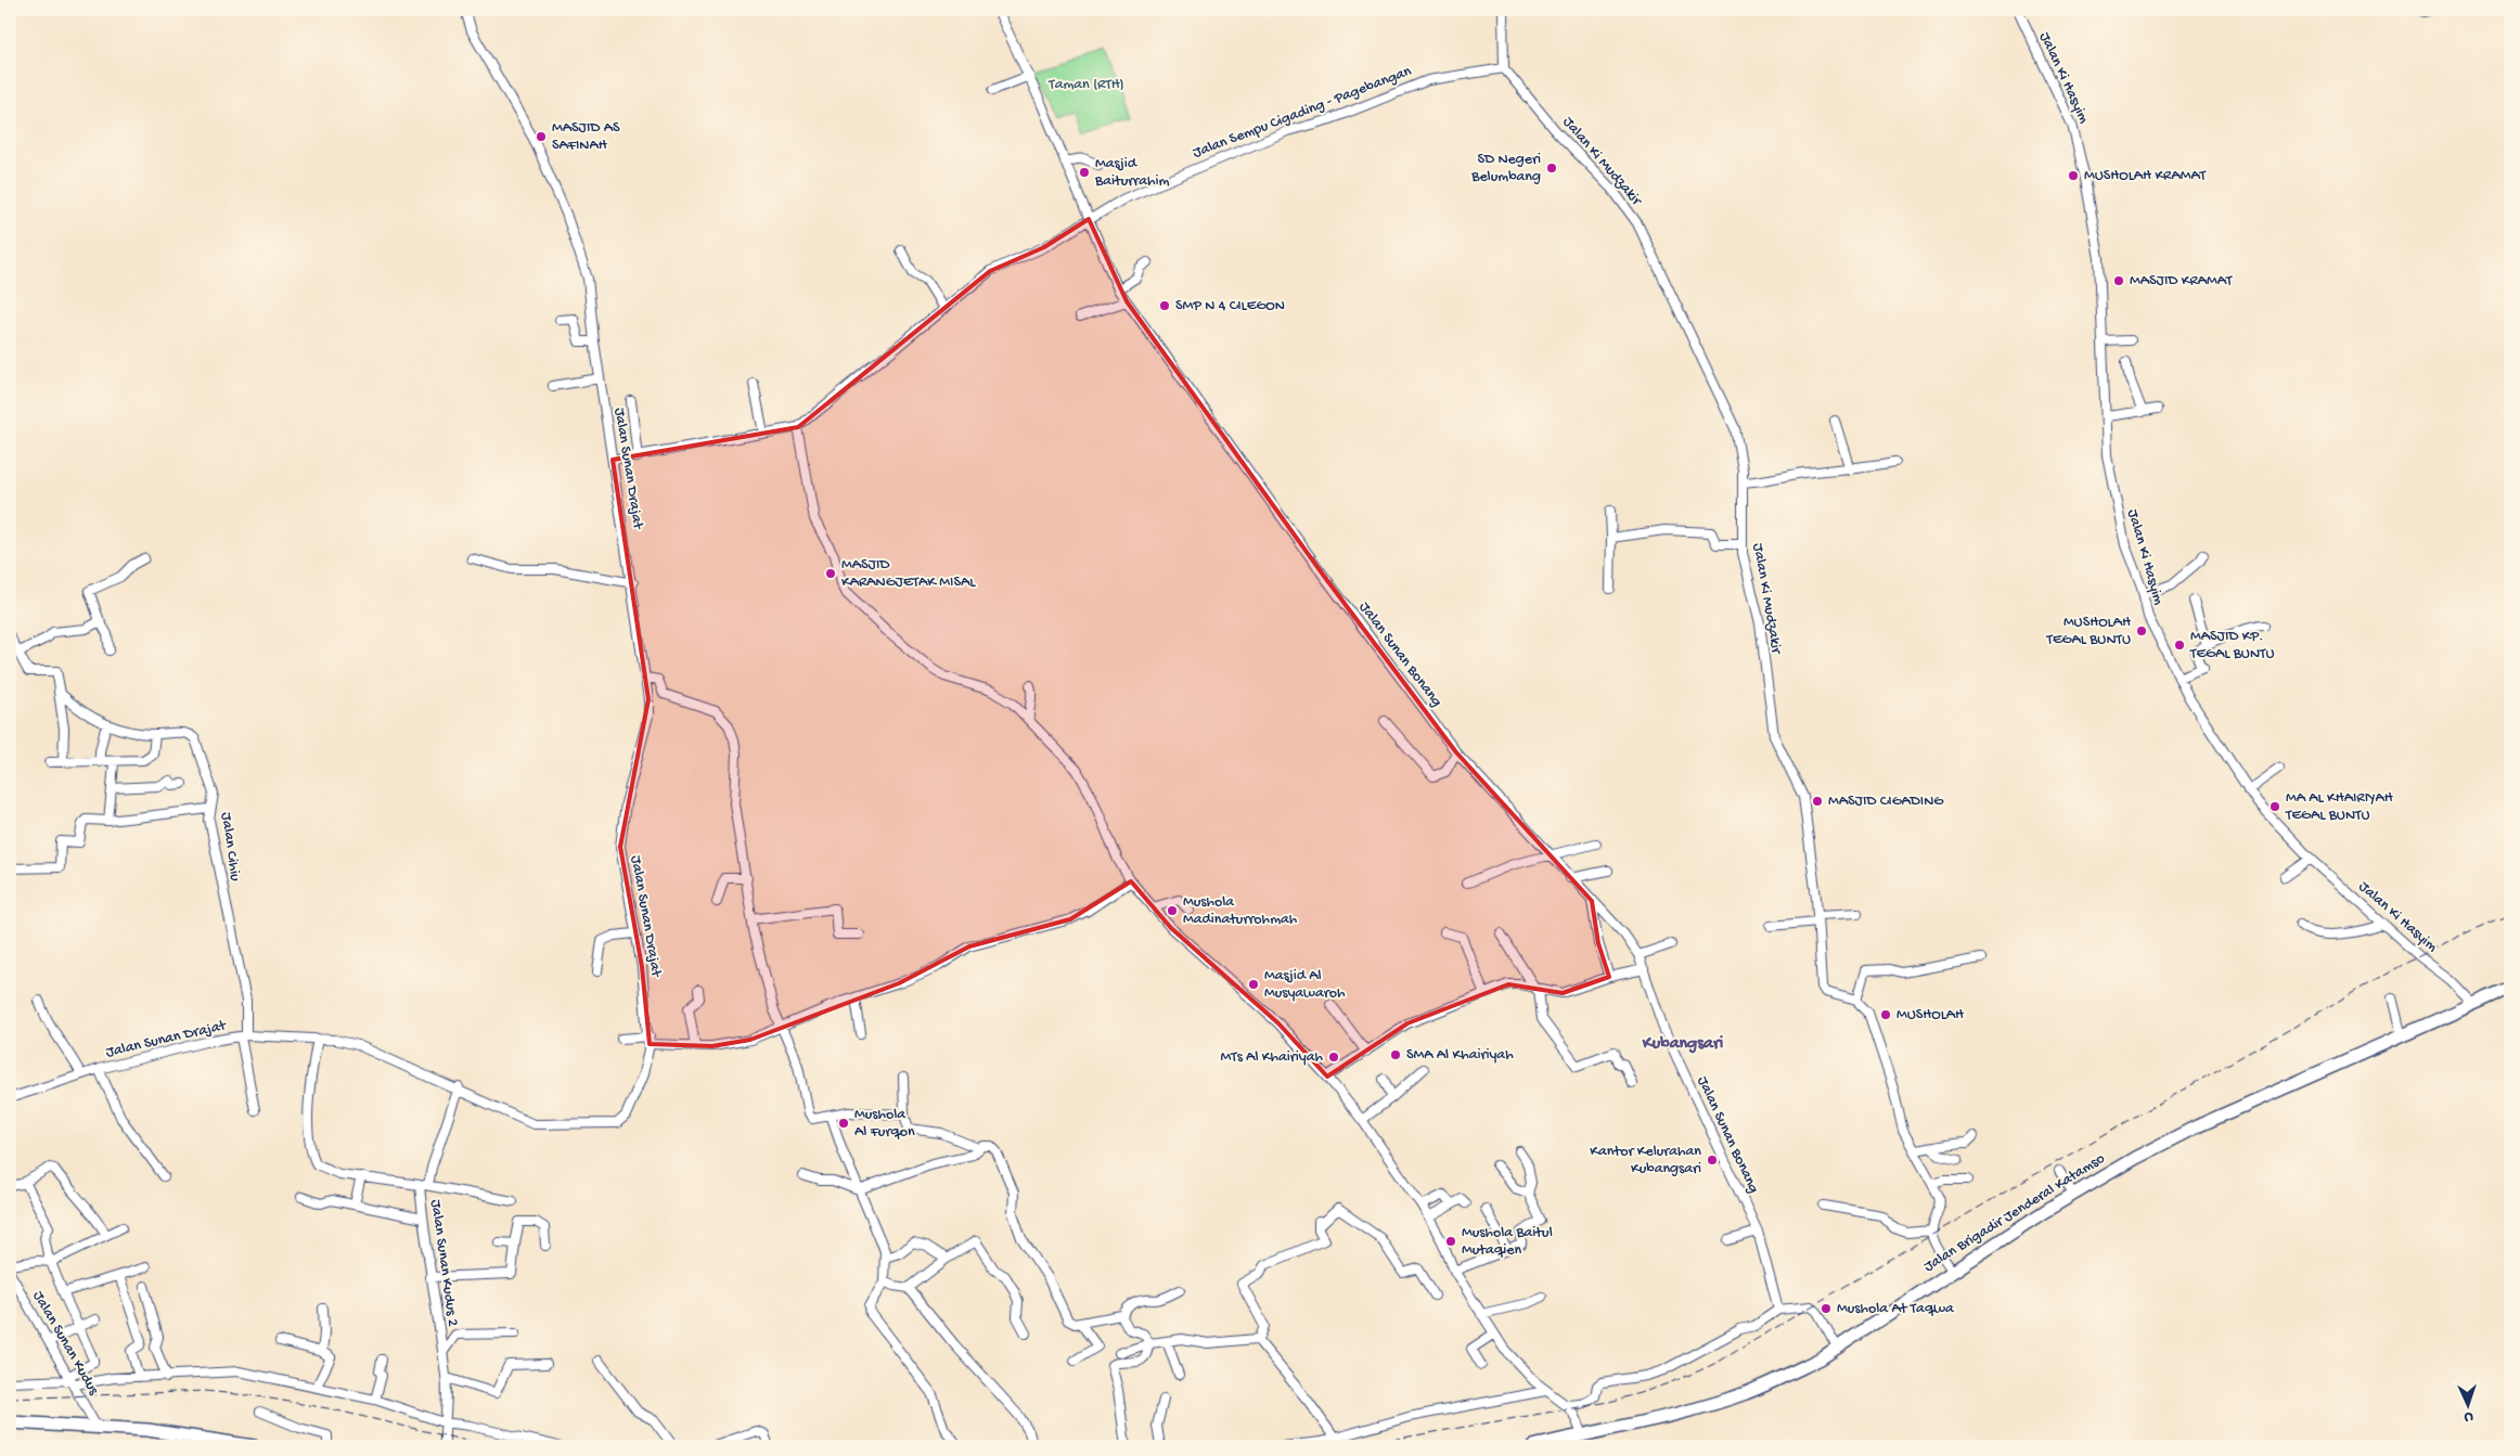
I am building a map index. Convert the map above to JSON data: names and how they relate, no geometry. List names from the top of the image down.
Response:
{
  "streets": {
    "highway": ["Jalan Brigadir Jenderal Katamso"],
    "street": [
      "Jalan Ki Hasyim",
      "Jalan Sempu Cigading - Pagebangan",
      "Jalan Ki Mudzakir",
      "Jalan Sunan Drajat",
      "Jalan Sunan Bonang",
      "Jalan Cihiu",
      "Jalan Sunan Kudus 2",
      "Jalan Sunan Kudus"
    ]
  },
  "crossings": [
    ["Jalan Ki Hasyim", "Jalan Brigadir Jenderal Katamso"],
    ["Jalan Sempu Cigading - Pagebangan", "Jalan Ki Mudzakir"],
    ["Jalan Sempu Cigading - Pagebangan", "Jalan Sunan Bonang"],
    ["Jalan Sunan Drajat", "Jalan Cihiu"],
    ["Jalan Sunan Drajat", "Jalan Sunan Kudus 2"]
  ],
  "districts": ["Kubangsari"],
  "parks": ["Taman (RTH)"],
  "places": [
    "MASJID AS SAFINAH",
    "SD Negeri Belumbang",
    "Masjid Baiturrahim",
    "MUSHOLAH KRAMAT",
    "MASJID KRAMAT",
    "SMP N 4 CILEGON",
    "MASJID KARANGJETAK MISAL",
    "MUSHOLAH TEGAL BUNTU",
    "MASJID KP. TEGAL BUNTU",
    "MASJID CIGADING",
    "MA AL KHAIRIYAH TEGAL BUNTU",
    "Mushola Madinaturrohmah",
    "Masjid Al Musyawaroh",
    "MUSHOLAH",
    "SMA Al Khairiyah",
    "MTs Al Khairiyah",
    "Mushola Al Furqon",
    "Kantor Kelurahan Kubangsari",
    "Mushola Baitul Mutaqien",
    "Mushola At Taqwa"
  ],
  "north": "bottom"
}
